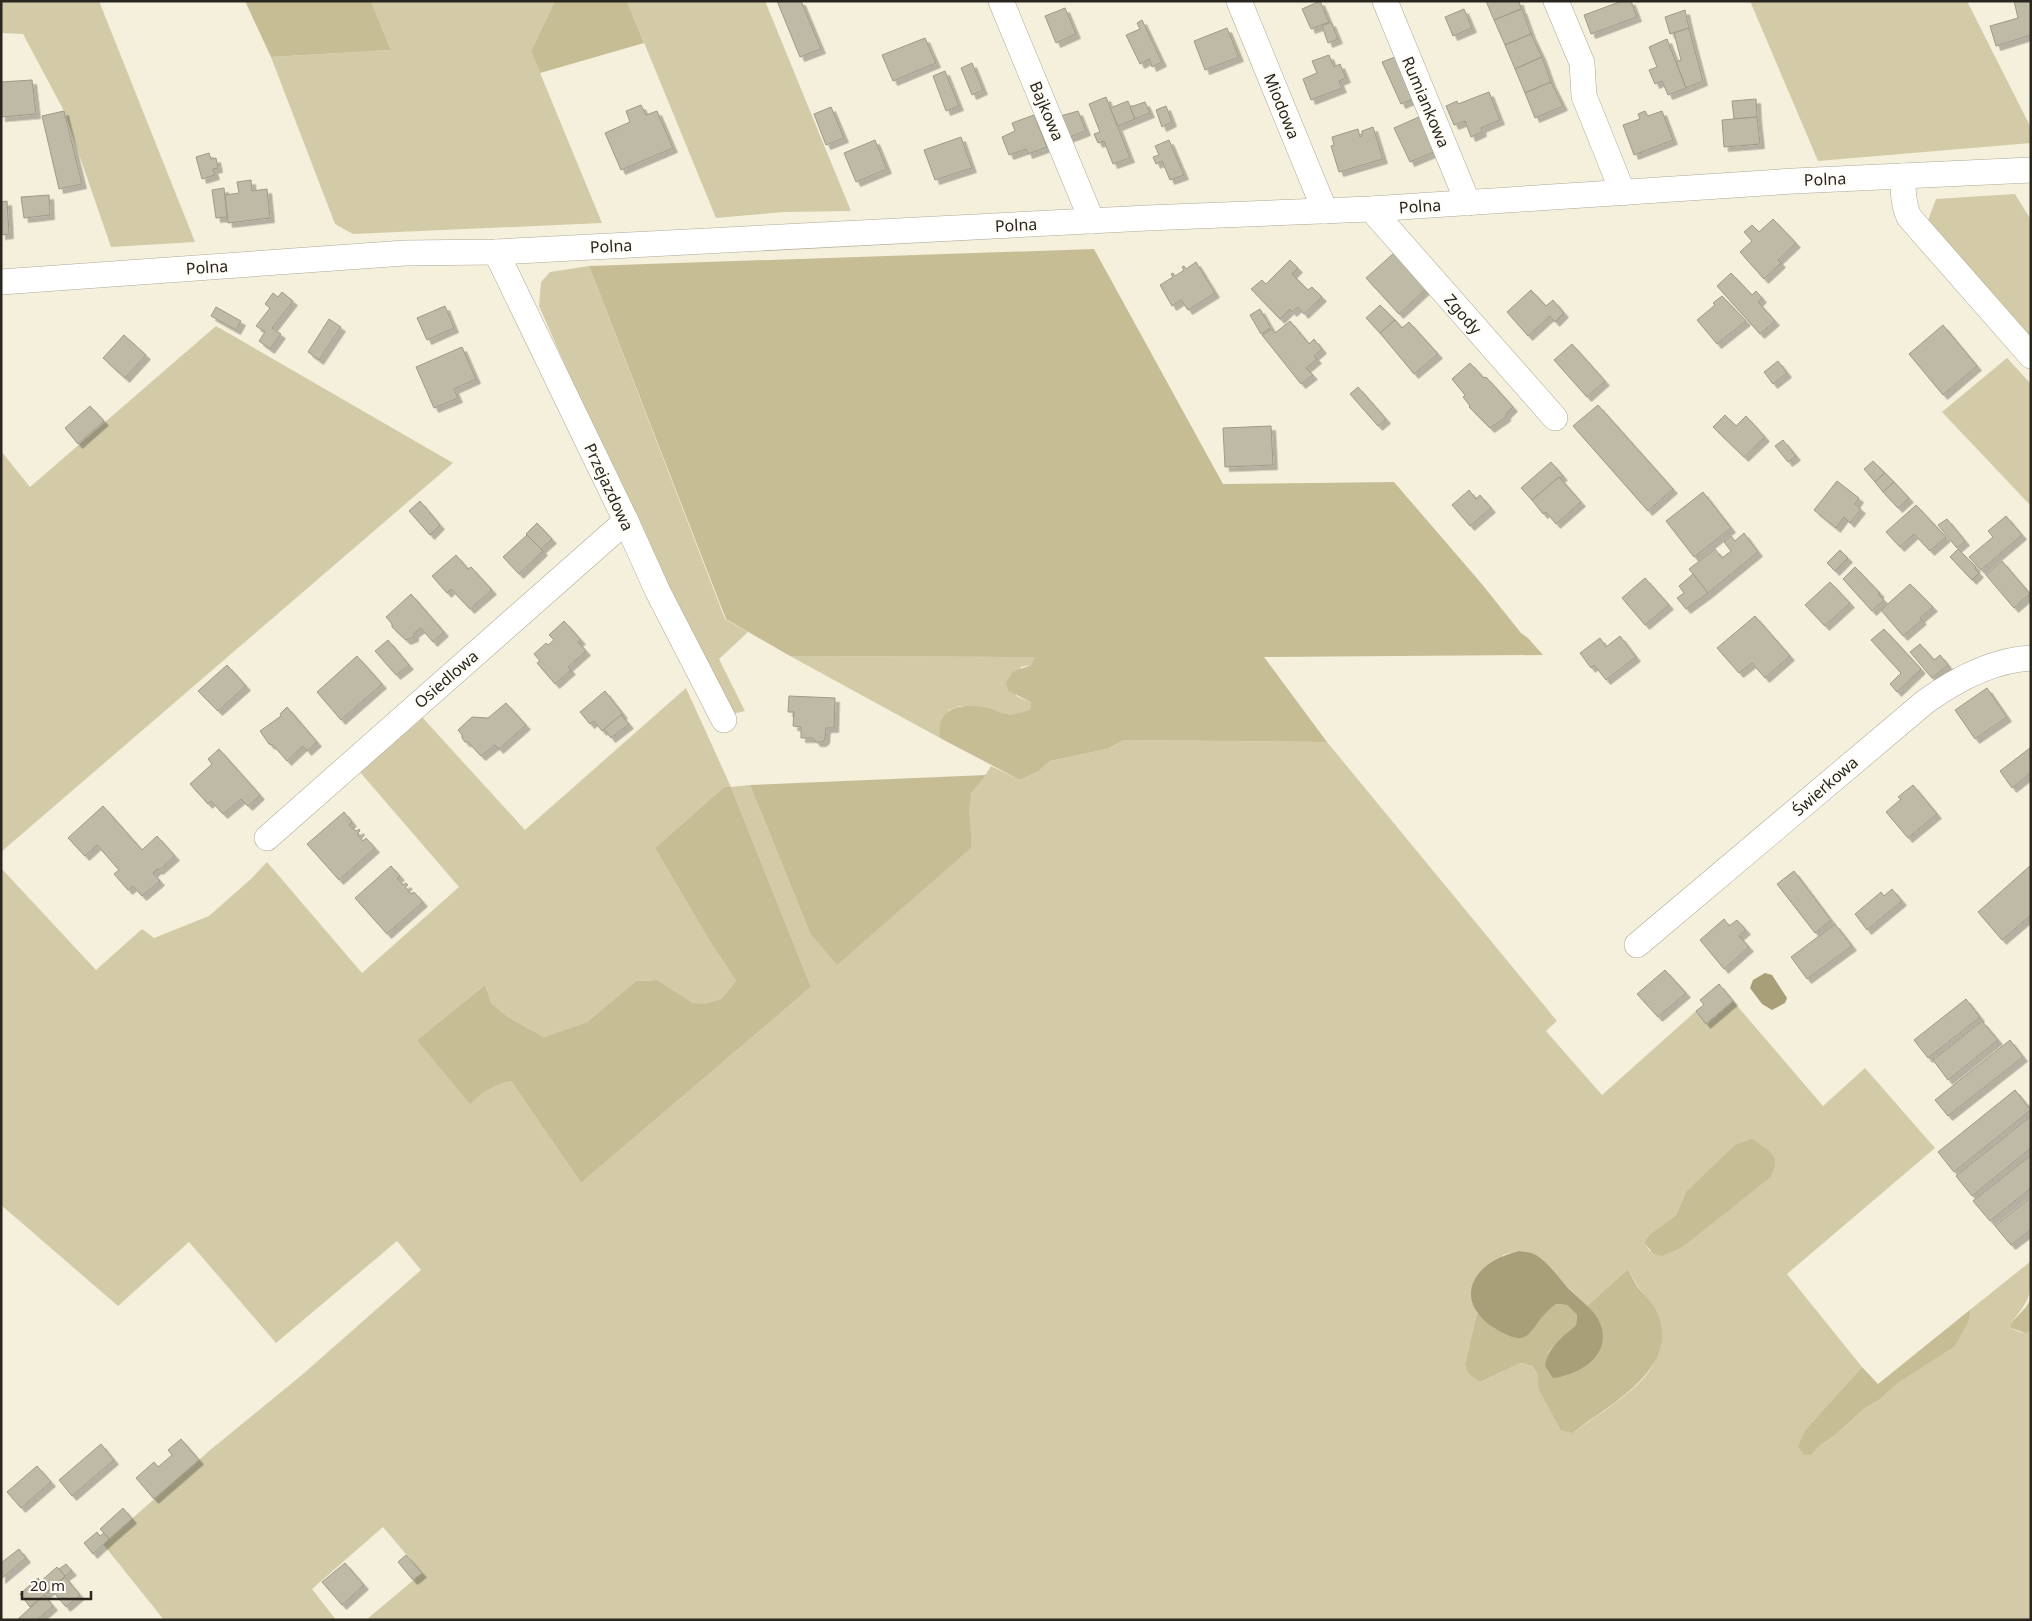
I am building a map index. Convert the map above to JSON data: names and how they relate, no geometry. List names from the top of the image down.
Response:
{
  "streets": {
    "street": [
      "Rumiankowa",
      "Miodowa",
      "Bajkowa",
      "Polna",
      "Zgody",
      "Przejazdowa",
      "Osiedlowa",
      "Świerkowa"
    ]
  },
  "crossings": [
    ["Rumiankowa", "Polna"],
    ["Miodowa", "Polna"],
    ["Bajkowa", "Polna"],
    ["Polna", "Zgody"],
    ["Polna", "Przejazdowa"],
    ["Przejazdowa", "Osiedlowa"]
  ],
  "scale_bar": "20 m"
}
